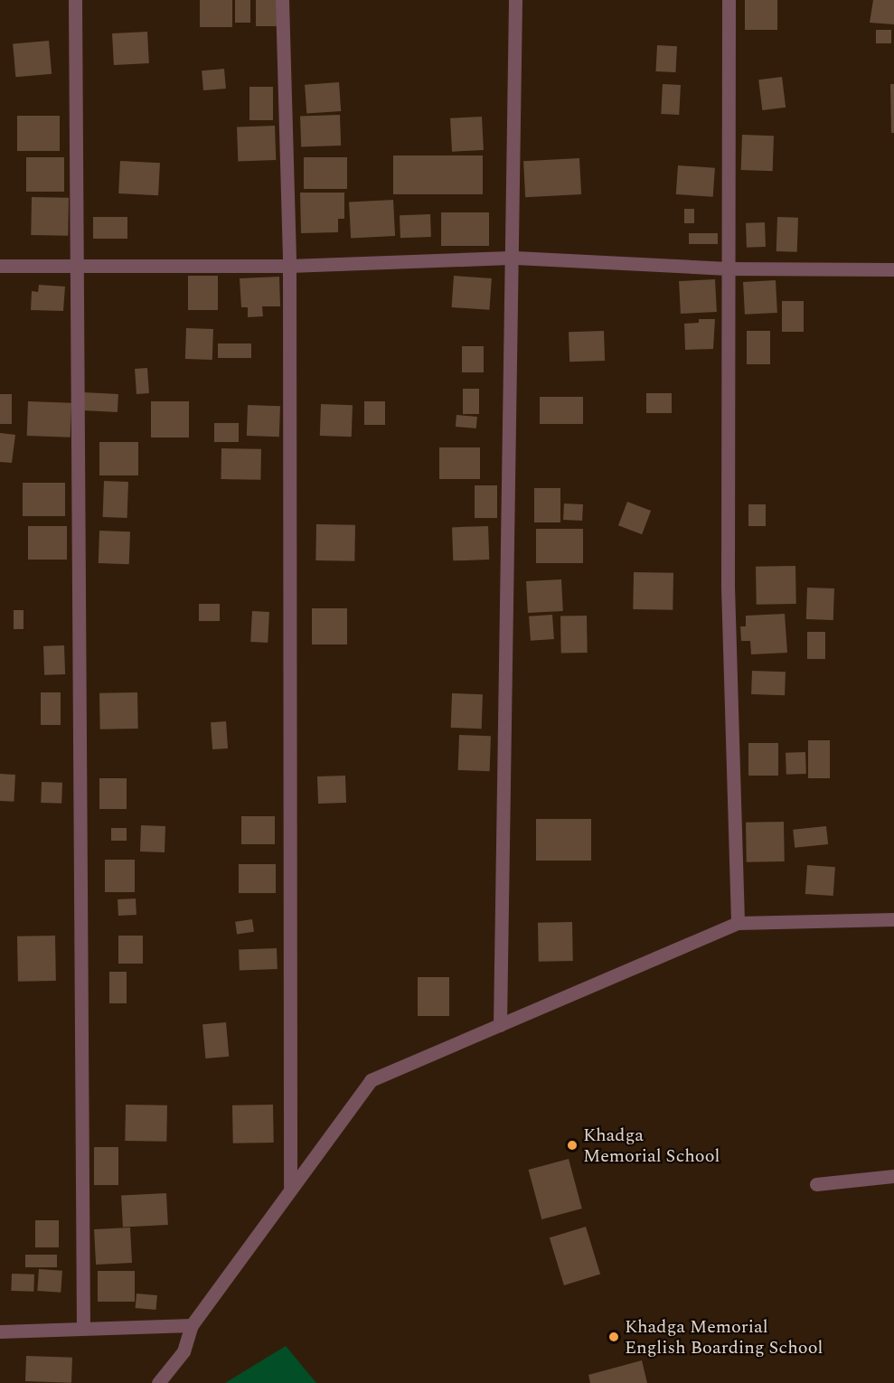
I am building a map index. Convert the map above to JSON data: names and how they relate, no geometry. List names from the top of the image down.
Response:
{
  "places": ["Khadga Memorial School", "Khadga Memorial English Boarding School"]
}
